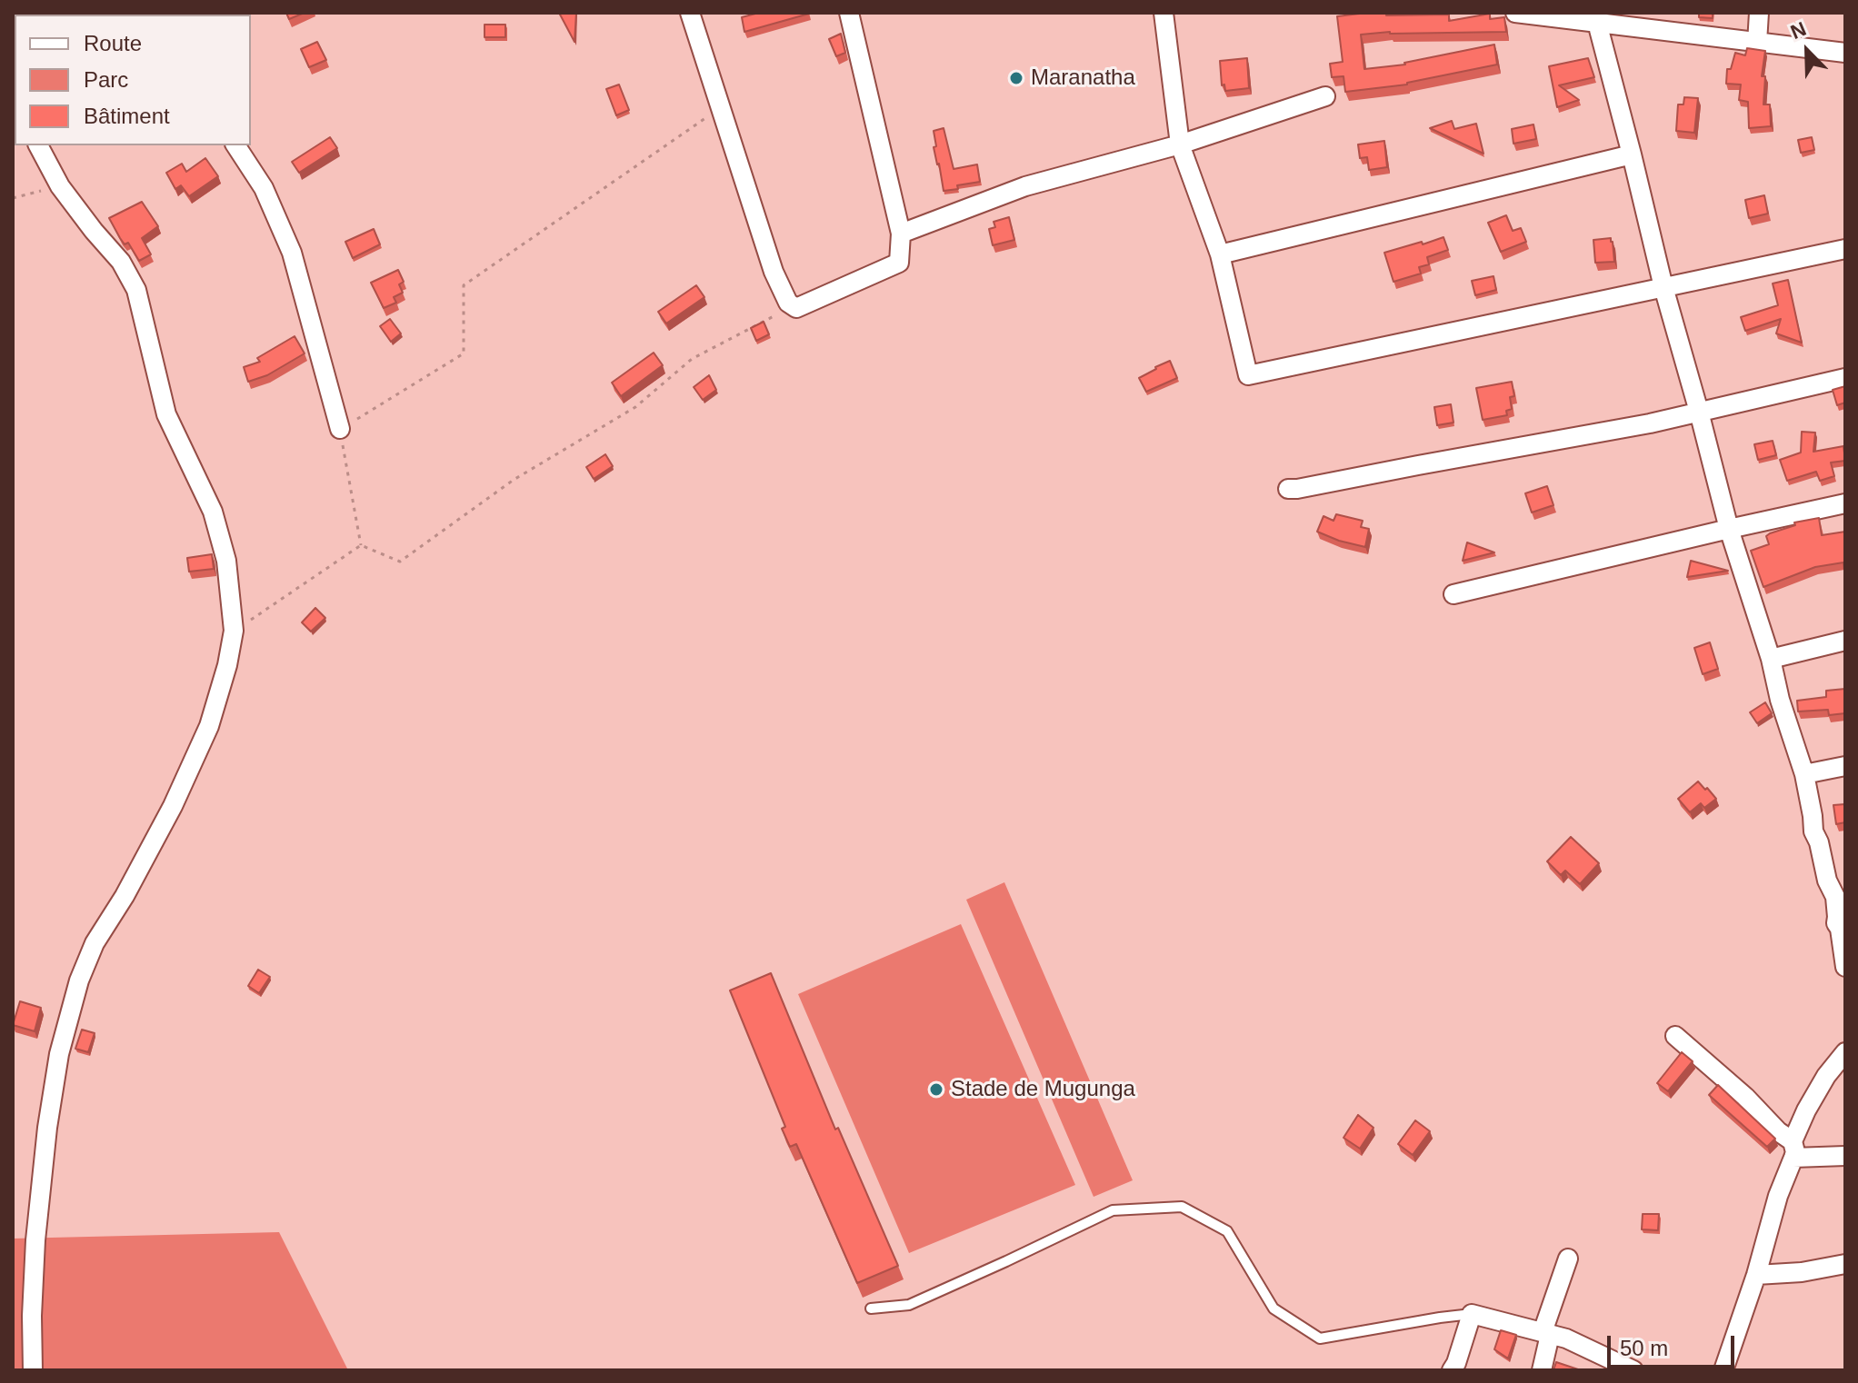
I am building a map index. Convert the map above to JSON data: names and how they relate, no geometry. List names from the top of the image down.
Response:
{
  "places": ["Maranatha", "Stade de Mugunga"],
  "legend": ["Route", "Parc", "Bâtiment"],
  "scale_bar": "50 m",
  "north": "top left"
}
